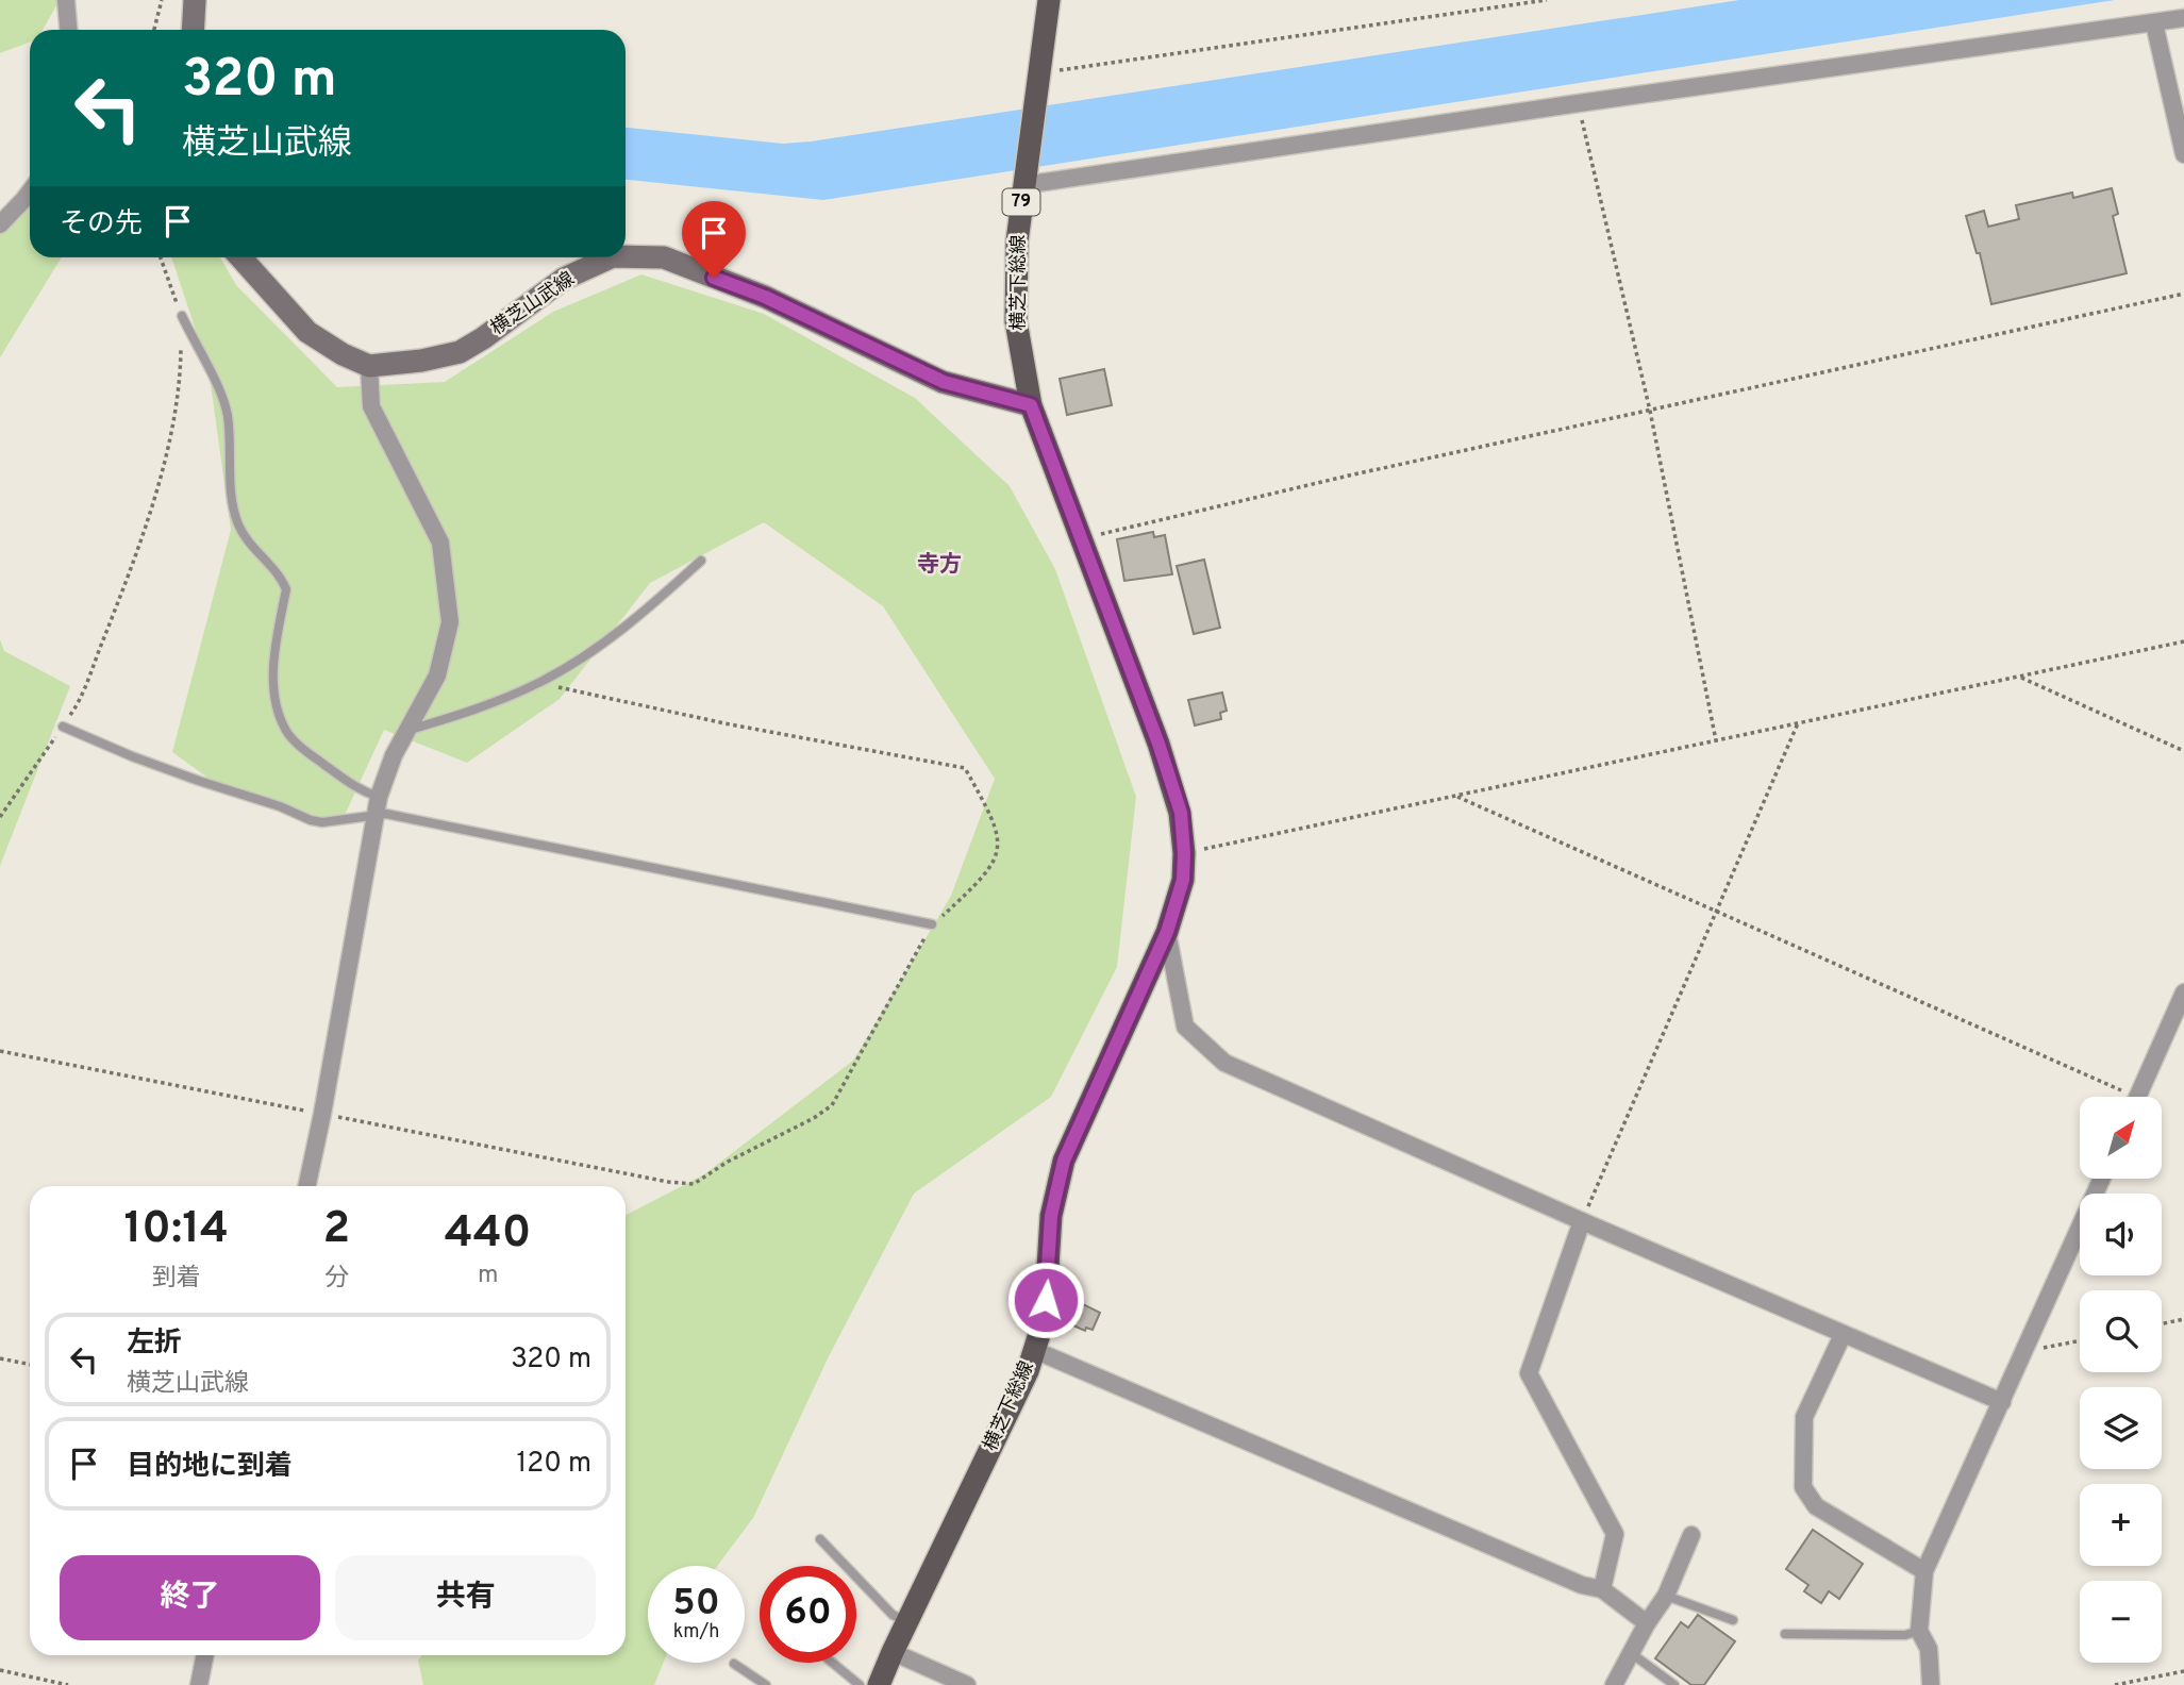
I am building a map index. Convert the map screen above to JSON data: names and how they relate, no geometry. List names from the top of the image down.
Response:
{
  "streets": {
    "main road": ["79", "横芝下総線", "横芝山武線"]
  },
  "crossings": [
    ["横芝下総線", "横芝山武線"]
  ],
  "districts": ["寺方"],
  "north": "top right",
  "page": {
    "turn": ["320 m", "横芝山武線"],
    "then": "その先",
    "map_buttons": ["+", "−"],
    "eta": [
      "10:14",
      "到着",
      "2",
      "分",
      "440",
      "m"
    ],
    "list": [
      {
        "name": "左折",
        "note": "横芝山武線",
        "value": "320 m"
      },
      {
        "name": "目的地に到着",
        "value": "120 m"
      }
    ],
    "buttons": ["終了", "共有"],
    "speed": "50 km/h",
    "limit": "60"
  }
}
